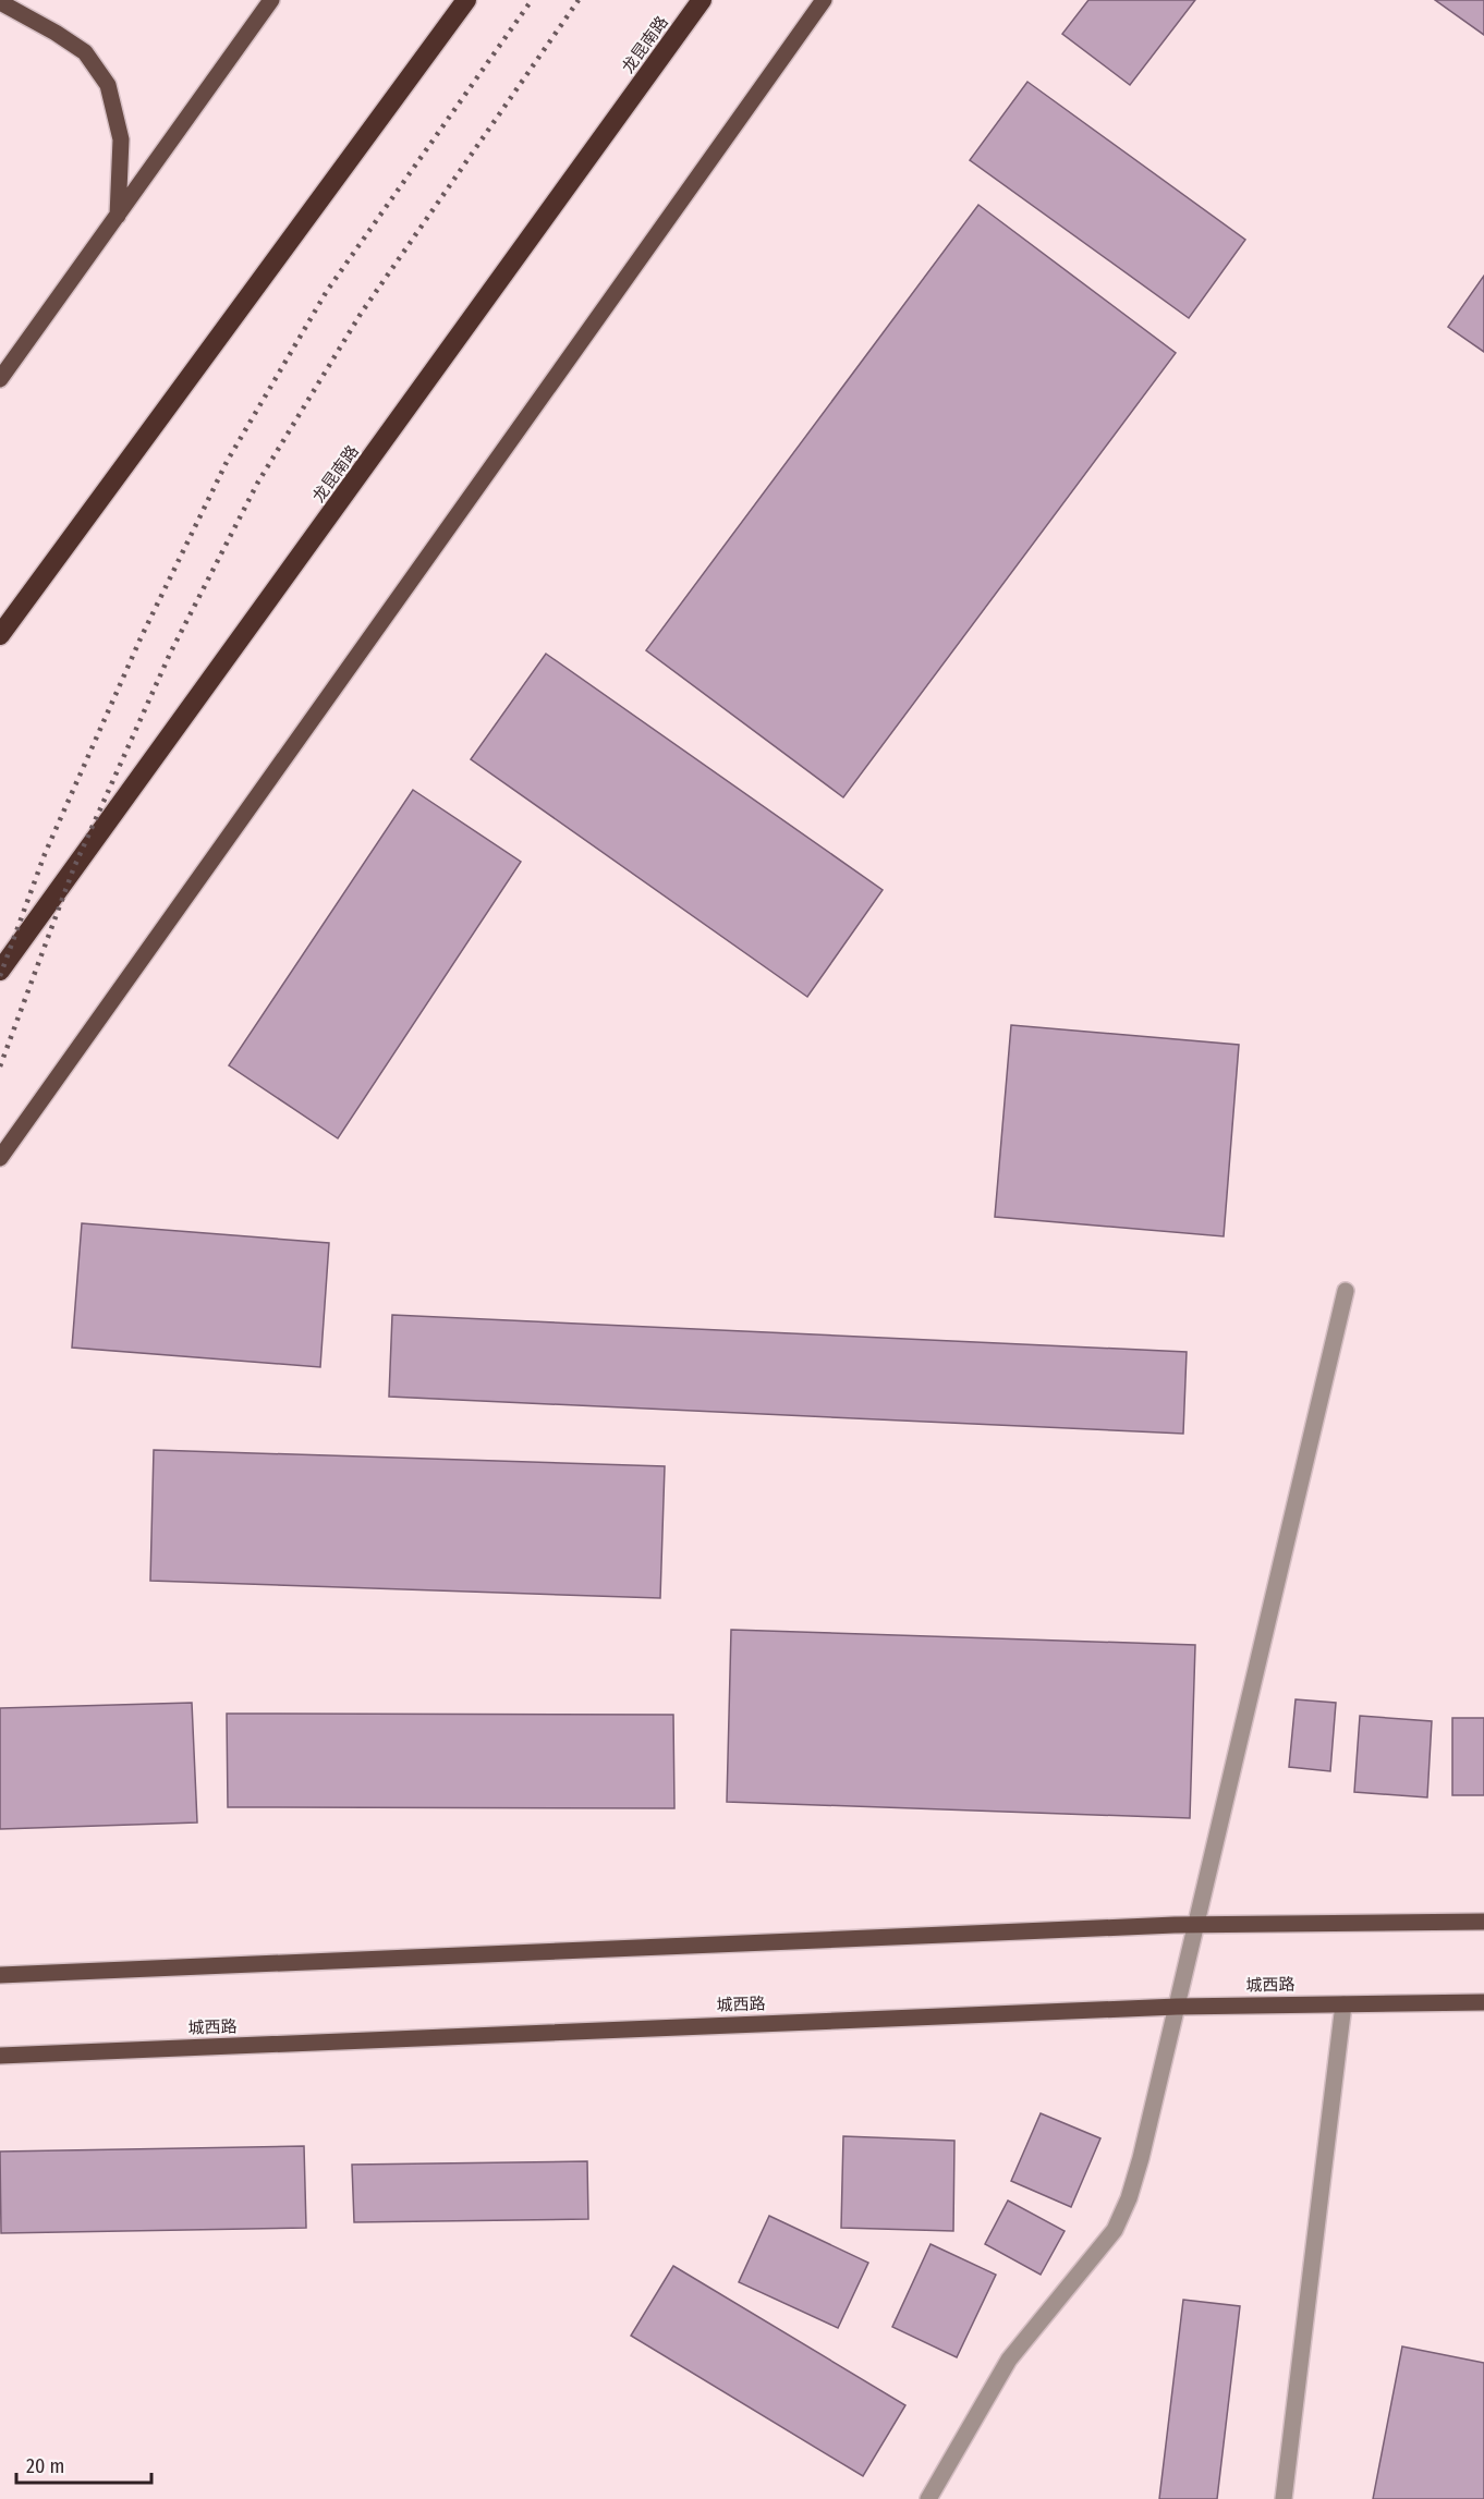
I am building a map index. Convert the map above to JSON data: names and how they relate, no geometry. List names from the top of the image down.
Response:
{
  "streets": {
    "highway": ["龙昆南路"],
    "main road": ["城西路"]
  },
  "scale_bar": "20 m"
}
